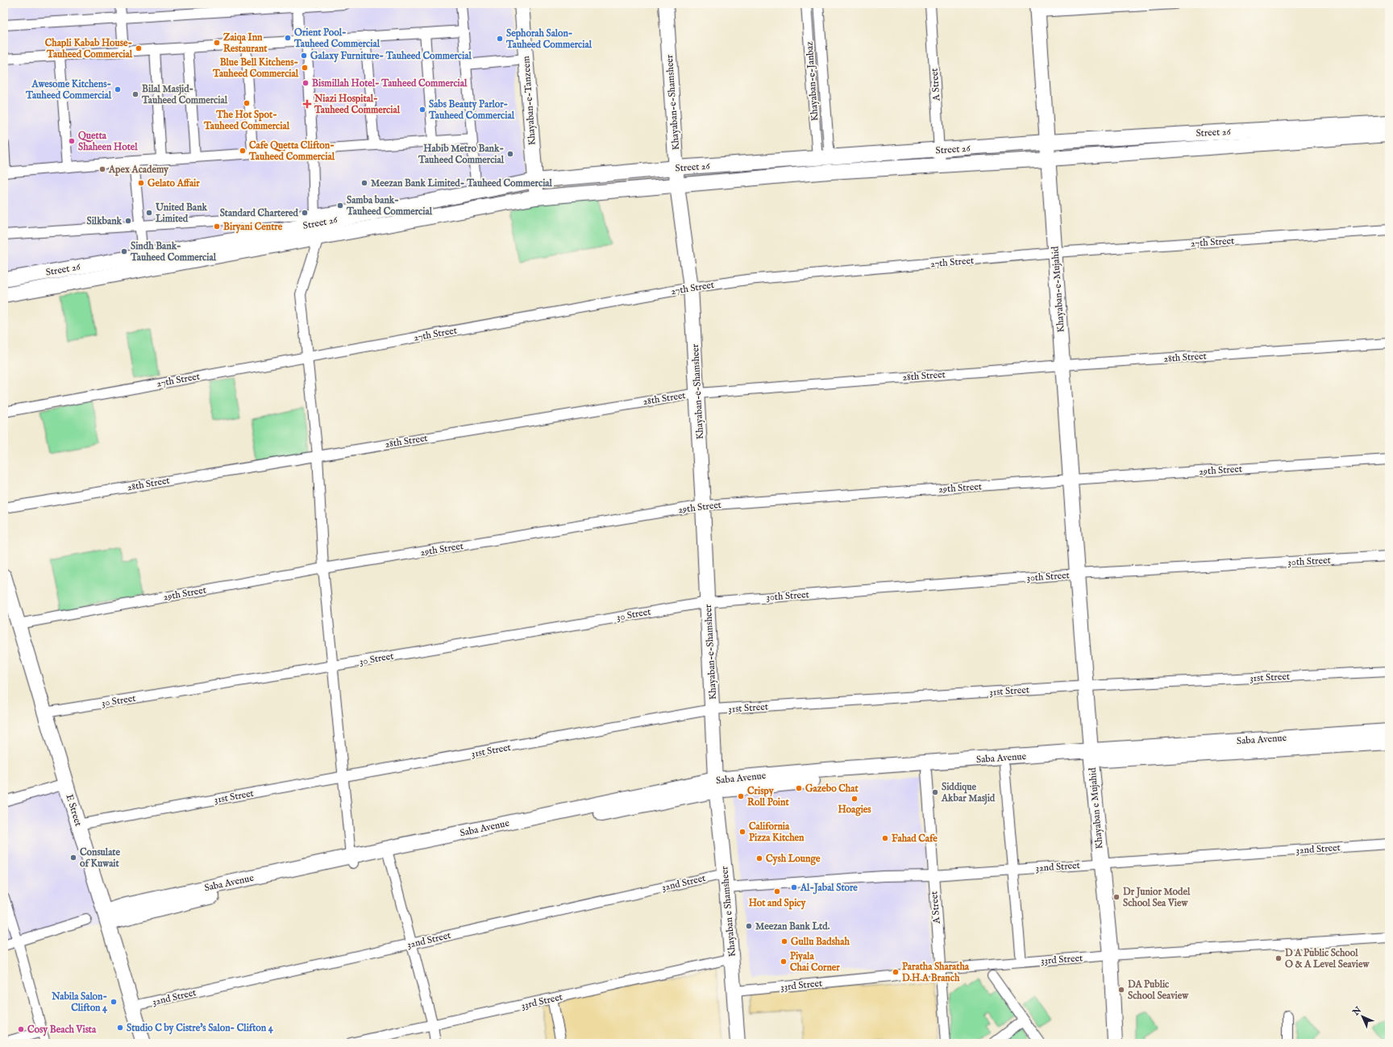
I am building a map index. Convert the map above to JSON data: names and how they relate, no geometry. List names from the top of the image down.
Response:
{
  "streets": {
    "main road": [
      "Khayaban-e-Tanzeem",
      "Khayaban-e-Shamsheer",
      "Street 26",
      "Khayaban-e-Mujahid",
      "Saba Avenue",
      "Khayaban e Mujahid",
      "E Street",
      "Khayaban e Shamsheer"
    ],
    "street": [
      "Khayaban-e-Janbaz",
      "A Street",
      "27th Street",
      "28th Street",
      "29th Street",
      "30th Street",
      "30 Street",
      "31st Street",
      "32nd Street",
      "33rd Street"
    ]
  },
  "crossings": [
    ["Khayaban-e-Janbaz", "Street 26"],
    ["A Street", "Street 26"],
    ["A Street", "Saba Avenue"],
    ["A Street", "32nd Street"],
    ["A Street", "33rd Street"],
    ["Khayaban-e-Tanzeem", "Street 26"],
    ["Khayaban-e-Shamsheer", "Street 26"],
    ["Khayaban-e-Shamsheer", "27th Street"],
    ["Khayaban-e-Shamsheer", "28th Street"],
    ["Khayaban-e-Shamsheer", "29th Street"],
    ["Khayaban-e-Shamsheer", "30th Street"],
    ["Khayaban-e-Shamsheer", "30 Street"],
    ["Khayaban-e-Shamsheer", "31st Street"],
    ["Khayaban-e-Shamsheer", "Saba Avenue"],
    ["Khayaban-e-Shamsheer", "Khayaban e Shamsheer"],
    ["Street 26", "Khayaban-e-Mujahid"],
    ["27th Street", "Khayaban-e-Mujahid"],
    ["Khayaban-e-Mujahid", "28th Street"],
    ["Khayaban-e-Mujahid", "29th Street"],
    ["Khayaban-e-Mujahid", "30th Street"],
    ["Khayaban-e-Mujahid", "Khayaban e Mujahid"],
    ["29th Street", "E Street"],
    ["30th Street", "30 Street"],
    ["30th Street", "Khayaban e Mujahid"],
    ["30 Street", "E Street"],
    ["31st Street", "Khayaban e Mujahid"],
    ["31st Street", "E Street"],
    ["Saba Avenue", "Khayaban e Mujahid"],
    ["Saba Avenue", "E Street"],
    ["Saba Avenue", "Khayaban e Shamsheer"],
    ["Khayaban e Mujahid", "32nd Street"],
    ["Khayaban e Mujahid", "33rd Street"],
    ["E Street", "32nd Street"],
    ["32nd Street", "Khayaban e Shamsheer"],
    ["Khayaban e Shamsheer", "33rd Street"]
  ],
  "places": {
    "other": [
      "Orient Pool- Tauheed Commercial",
      "Sephorah Salon- Tauheed Commercial",
      "Zaiqa Inn Restaurant",
      "Chapli Kabab House- Tauheed Commercial",
      "Galaxy Furniture- Tauheed Commercial",
      "Blue Bell Kitchens- Tauheed Commercial",
      "Bismillah Hotel- Tauheed Commercial",
      "Awesome Kitchens- Tauheed Commercial",
      "Bilal Masjid- Tauheed Commercial",
      "The Hot Spot- Tauheed Commercial",
      "Sabs Beauty Parlor- Tauheed Commercial",
      "Quetta Shaheen Hotel",
      "Cafe Quetta Clifton- Tauheed Commercial",
      "Habib Metro Bank- Tauheed Commercial",
      "Apex Academy",
      "Gelato Affair",
      "Meezan Bank Limited- Tauheed Commercial",
      "Samba bank- Tauheed Commercial",
      "United Bank Limited",
      "Standard Chartered",
      "Silkbank",
      "Biryani Centre",
      "Sindh Bank- Tauheed Commercial",
      "Gazebo Chat",
      "Siddique Akbar Masjid",
      "Crispy Roll Point",
      "Hoagies",
      "California Pizza Kitchen",
      "Fahad Cafe",
      "Consulate of Kuwait",
      "Cysh Lounge",
      "Al-Jabal Store",
      "Hot and Spicy",
      "Dr Junior Model School Sea View",
      "Meezan Bank Ltd.",
      "Gullu Badshah",
      "D A Public School O & A Level Seaview",
      "Piyala Chai Corner",
      "Paratha Sharatha D.H.A Branch",
      "DA Public School Seaview",
      "Nabila Salon- Clifton 4",
      "Studio C by Cistre's Salon- Clifton 4",
      "Cosy Beach Vista"
    ],
    "health": ["Niazi Hospital- Tauheed Commercial"]
  },
  "north": "top left"
}
